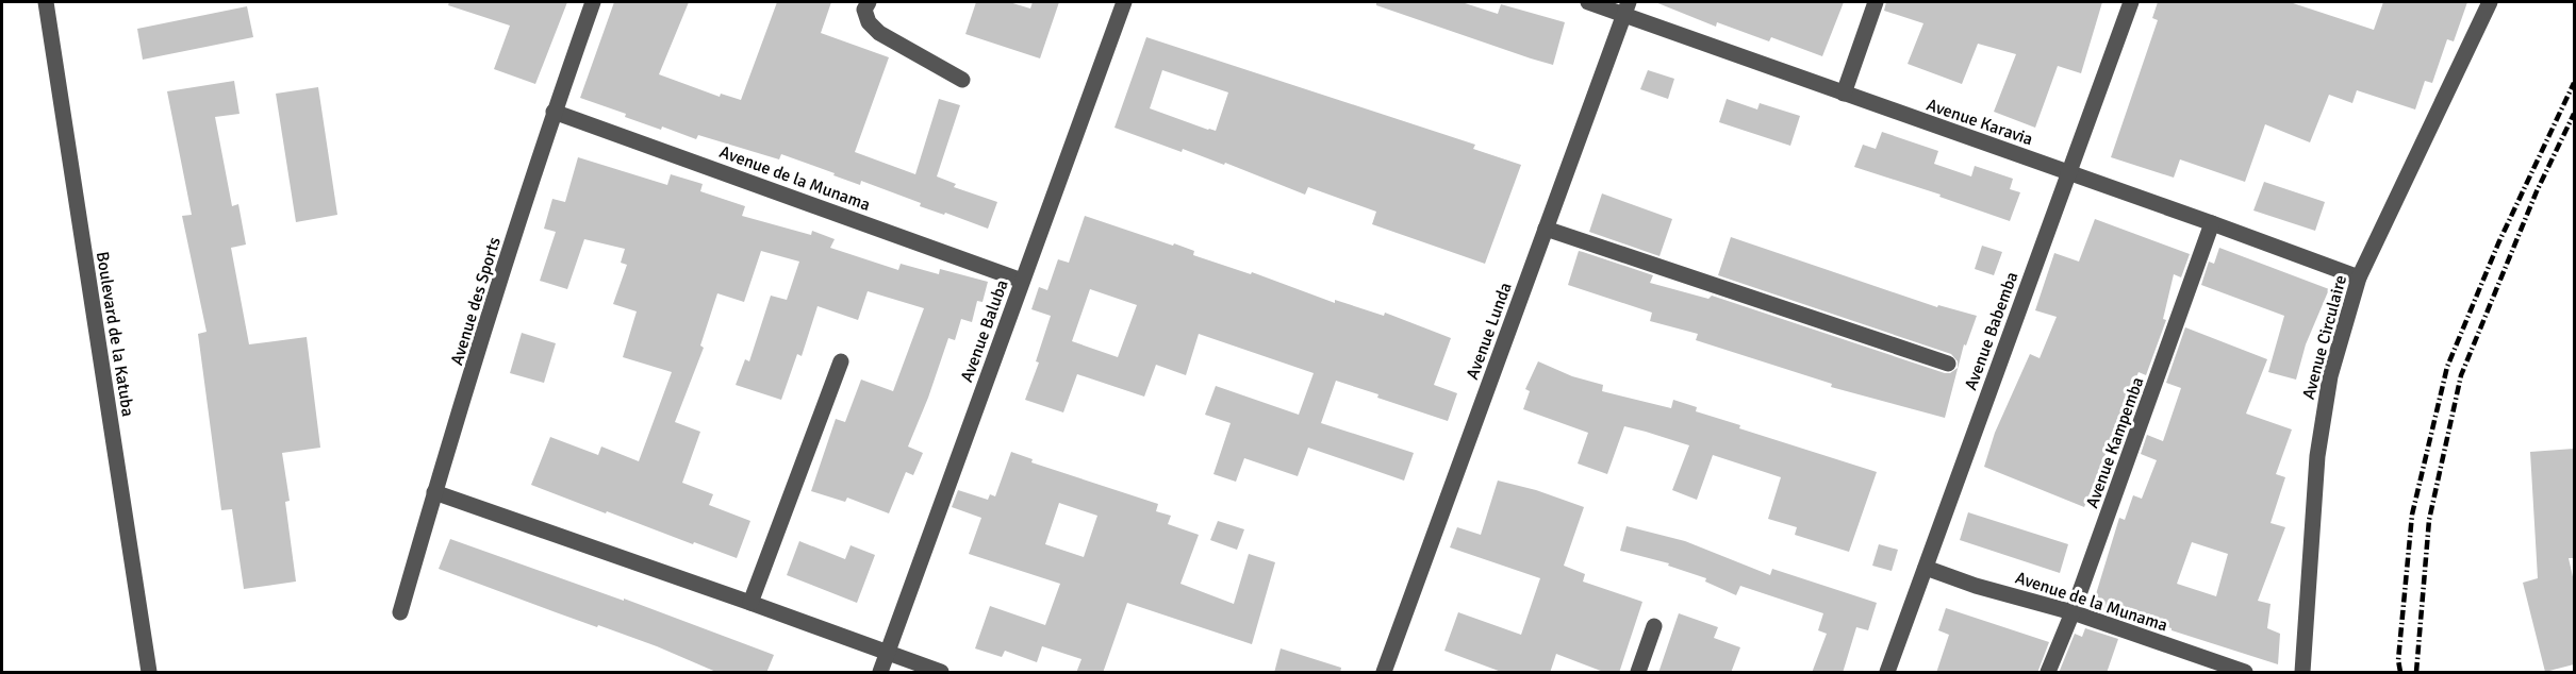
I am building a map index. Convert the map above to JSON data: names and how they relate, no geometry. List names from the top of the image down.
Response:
{
  "streets": {
    "street": [
      "Avenue Karavia",
      "Avenue de la Munama",
      "Avenue des Sports",
      "Avenue Baluba",
      "Avenue Lunda",
      "Avenue Babemba",
      "Boulevard de la Katuba",
      "Avenue Circulaire",
      "Avenue Kampemba"
    ]
  },
  "crossings": [
    ["Avenue Karavia", "Avenue Lunda"],
    ["Avenue Karavia", "Avenue Babemba"],
    ["Avenue Karavia", "Avenue Circulaire"],
    ["Avenue Karavia", "Avenue Kampemba"],
    ["Avenue de la Munama", "Avenue des Sports"],
    ["Avenue de la Munama", "Avenue Baluba"],
    ["Avenue de la Munama", "Avenue Babemba"],
    ["Avenue de la Munama", "Avenue Kampemba"]
  ]
}
